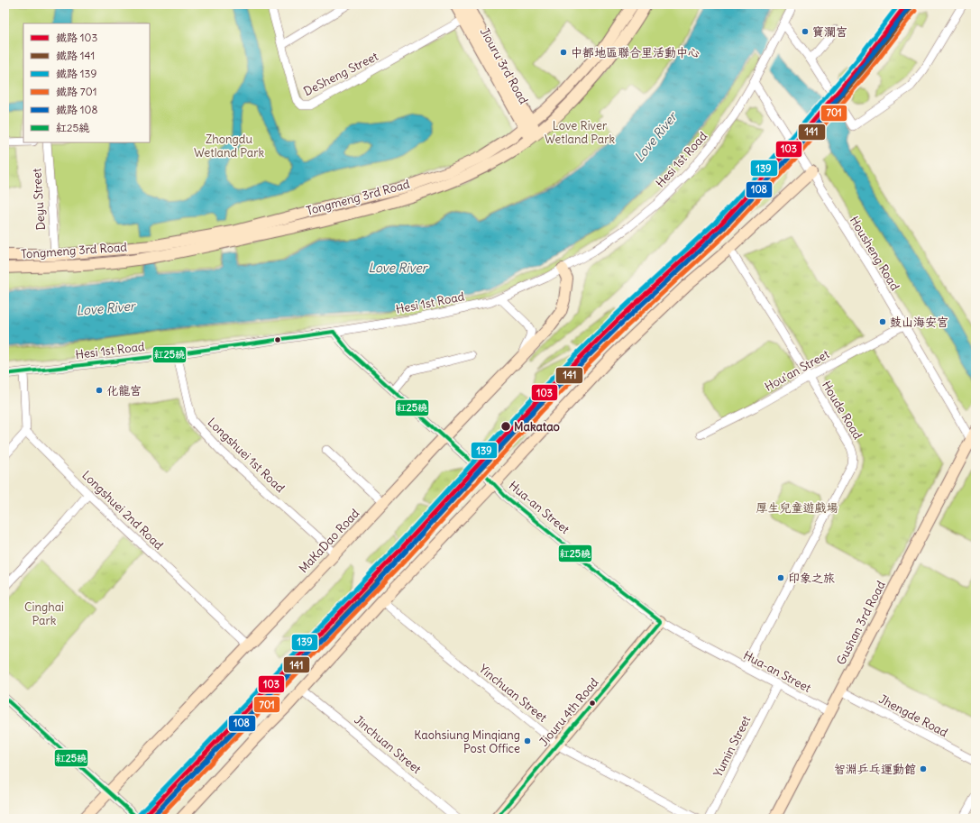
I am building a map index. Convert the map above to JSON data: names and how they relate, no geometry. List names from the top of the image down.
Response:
{
  "streets": {
    "street": [
      "Jiouru 3rd Road",
      "DeSheng Street",
      "Hesi 1st Road",
      "Tongmeng 3rd Road",
      "Deyu Street",
      "Housheng Road",
      "Hou'an Street",
      "Houde Road",
      "Longshuei 1st Road",
      "Hua-an Street",
      "Longshuei 2nd Road",
      "MaKaDao Road",
      "Gushan 3rd Road",
      "Yinchuan Street",
      "Jiouru 4th Road",
      "Jhengde Road",
      "Jinchuan Street",
      "Yumin Street"
    ]
  },
  "crossings": [
    ["Jiouru 3rd Road", "DeSheng Street"],
    ["Jiouru 3rd Road", "Tongmeng 3rd Road"],
    ["Hesi 1st Road", "Housheng Road"],
    ["Hesi 1st Road", "Longshuei 1st Road"],
    ["Hesi 1st Road", "Hua-an Street"],
    ["Hesi 1st Road", "MaKaDao Road"],
    ["Tongmeng 3rd Road", "Deyu Street"],
    ["Housheng Road", "Hou'an Street"],
    ["Housheng Road", "Gushan 3rd Road"],
    ["Hou'an Street", "Houde Road"],
    ["Houde Road", "Hua-an Street"],
    ["Longshuei 1st Road", "MaKaDao Road"],
    ["Hua-an Street", "MaKaDao Road"],
    ["Hua-an Street", "Gushan 3rd Road"],
    ["Hua-an Street", "Jiouru 4th Road"],
    ["Hua-an Street", "Yumin Street"],
    ["Longshuei 2nd Road", "MaKaDao Road"],
    ["Gushan 3rd Road", "Jhengde Road"],
    ["Yinchuan Street", "Jiouru 4th Road"]
  ],
  "water": ["Love River"],
  "parks": [
    "Love River Wetland Park",
    "Zhongdu Wetland Park",
    "厚生兒童遊戲場",
    "Cinghai Park"
  ],
  "places": [
    "寶瀾宮",
    "中都地區聯合里活動中心",
    "鼓山海安宮",
    "化龍宮",
    "Makatao",
    "印象之旅",
    "Kaohsiung Minqiang Post Office",
    "智淵乒乓運動館"
  ],
  "lines": [
    "rail line 103",
    "rail line 139",
    "rail line 108",
    "rail line 141",
    "rail line 701",
    "transit line 紅25繞"
  ],
  "legend": [
    "鐵路 103",
    "鐵路 141",
    "鐵路 139",
    "鐵路 701",
    "鐵路 108",
    "紅25繞"
  ]
}
